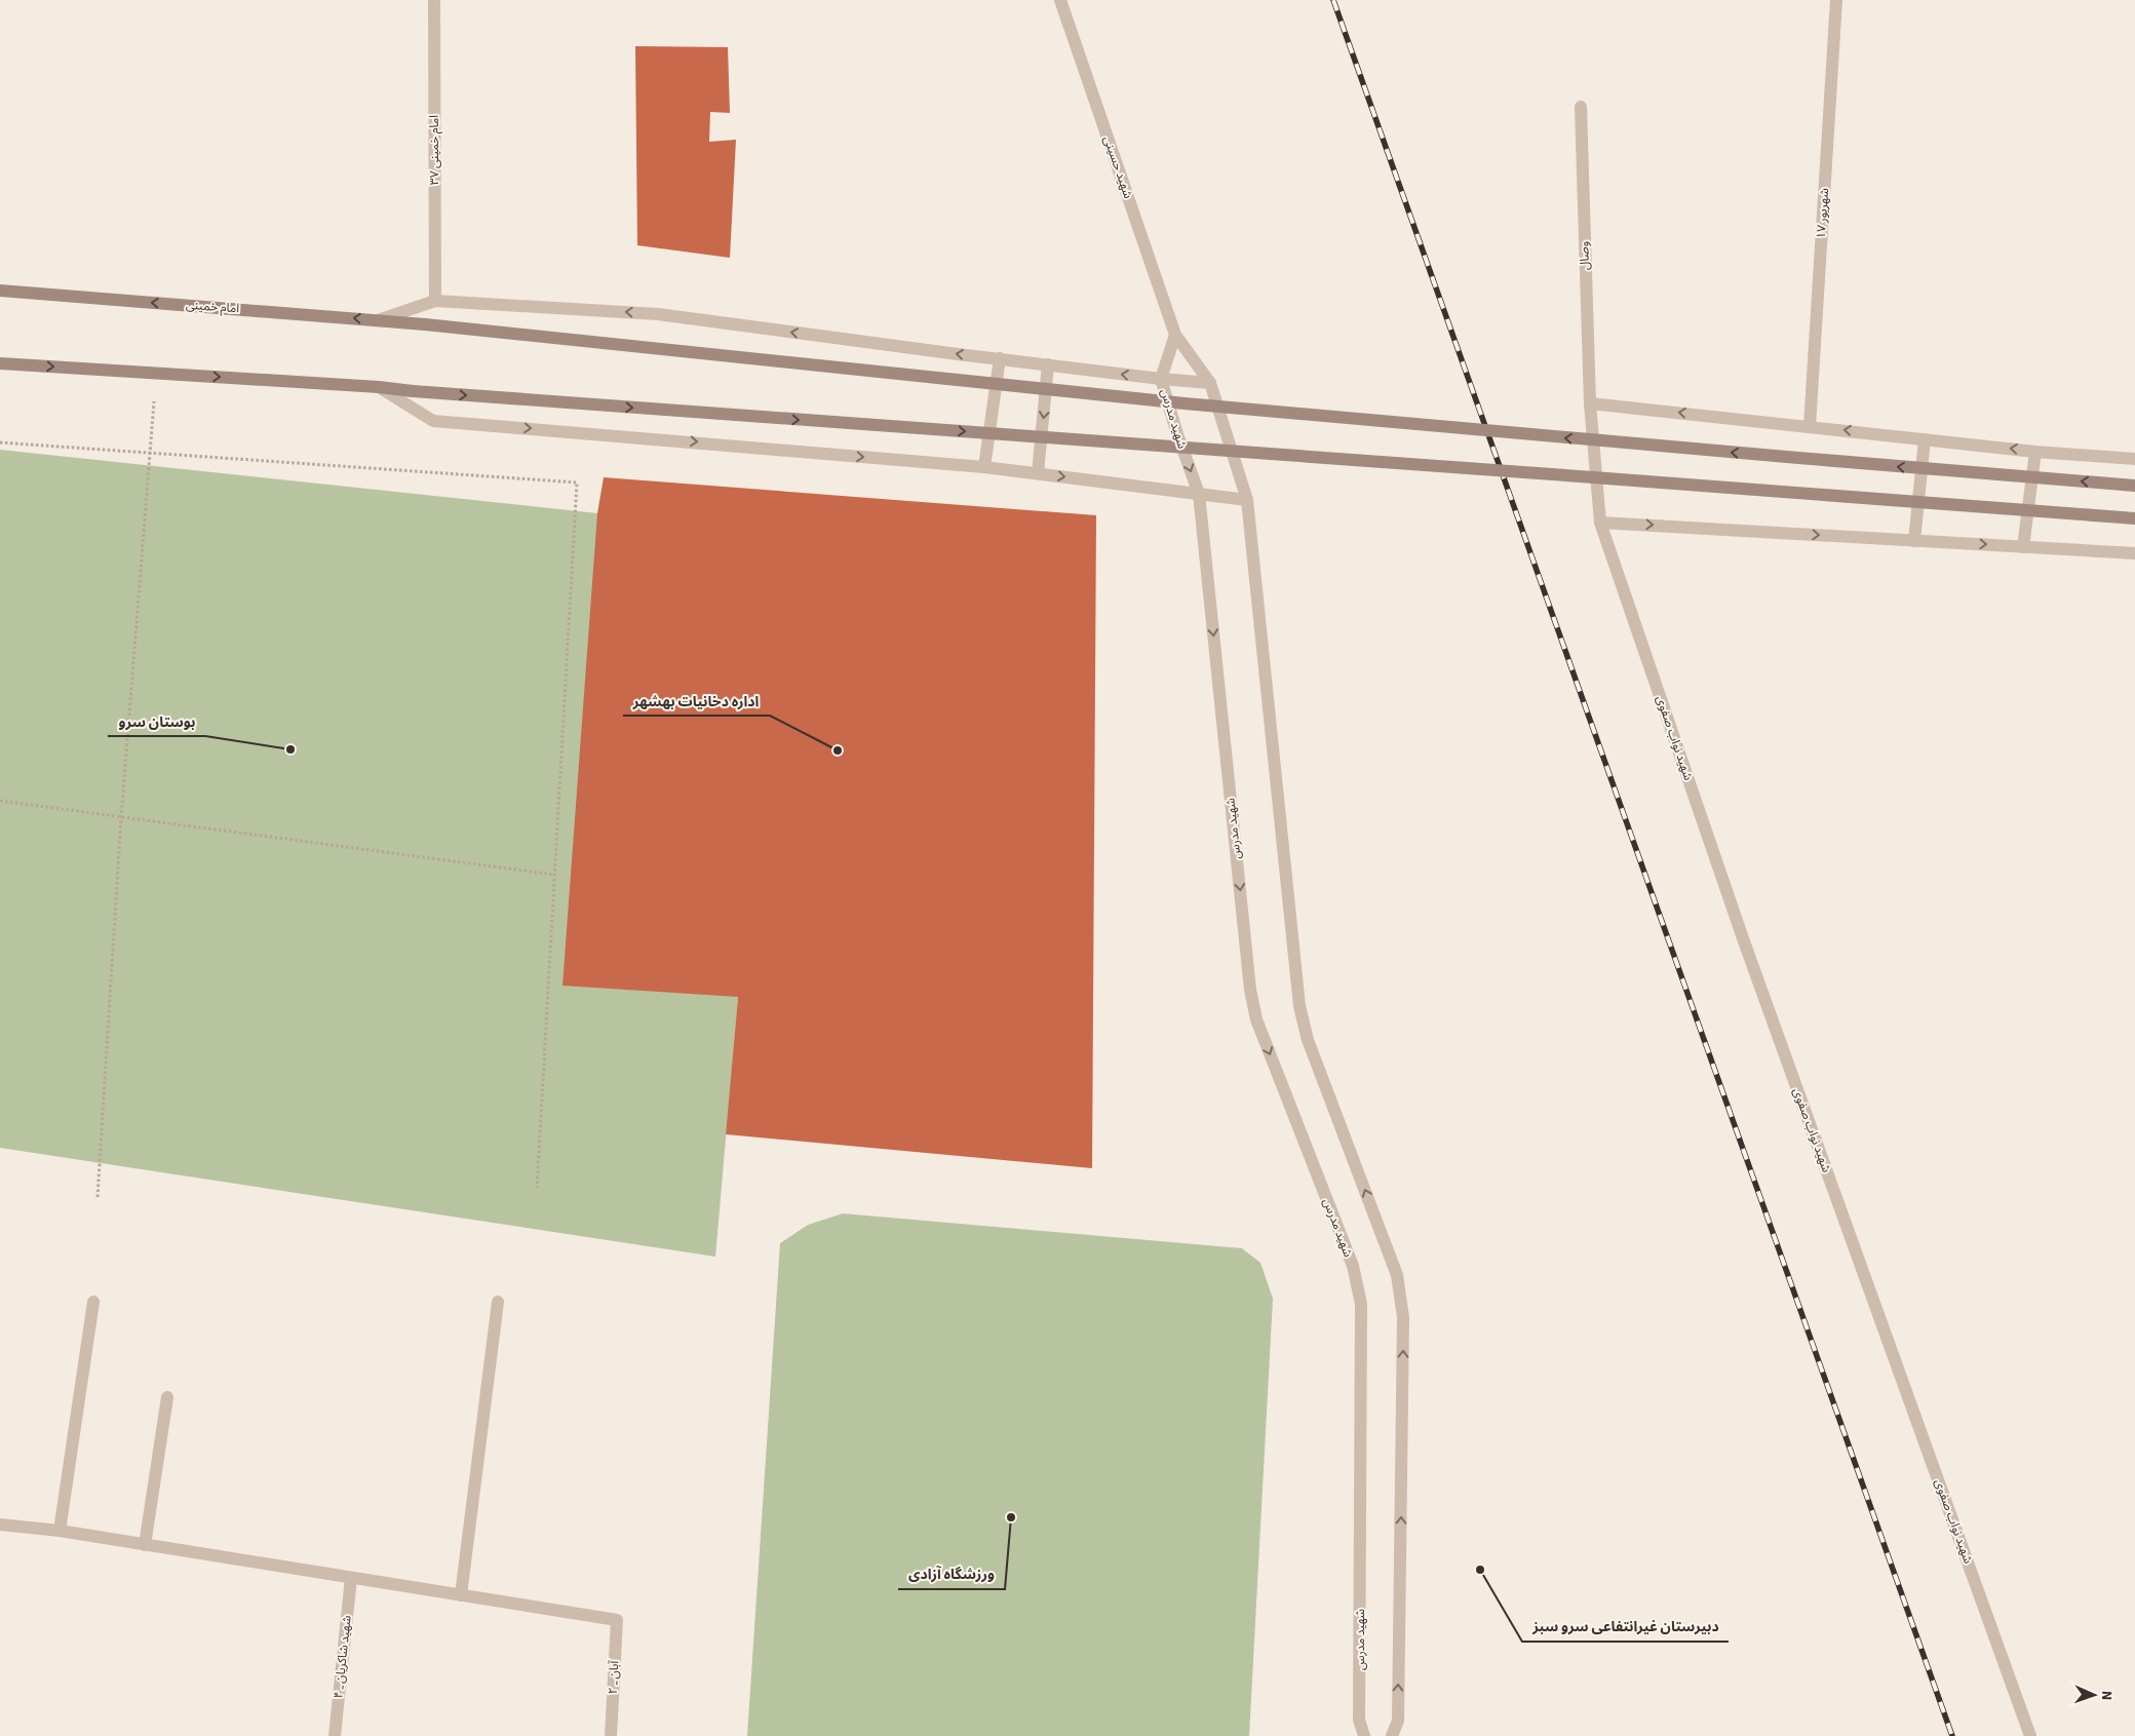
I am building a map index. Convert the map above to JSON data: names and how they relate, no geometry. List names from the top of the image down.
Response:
{
  "streets": {
    "main road": ["امام خمینی"],
    "street": [
      "امام خمینی ۳۷",
      "شهید حسینی",
      "۱۷ شهریور",
      "وصال",
      "شهید مدرس",
      "شهید نواب صفوی",
      "شهید شاکریان ـ ۴",
      "آبان ـ ۲"
    ]
  },
  "crossings": [
    ["شهید حسینی", "شهید مدرس"],
    ["وصال", "شهید نواب صفوی"]
  ],
  "places": [
    "بوستان سرو",
    "اداره دخانیات بهشهر",
    "ورزشگاه آزادی",
    "دبیرستان غیرانتفاعی سرو سبز"
  ],
  "north": "right"
}
